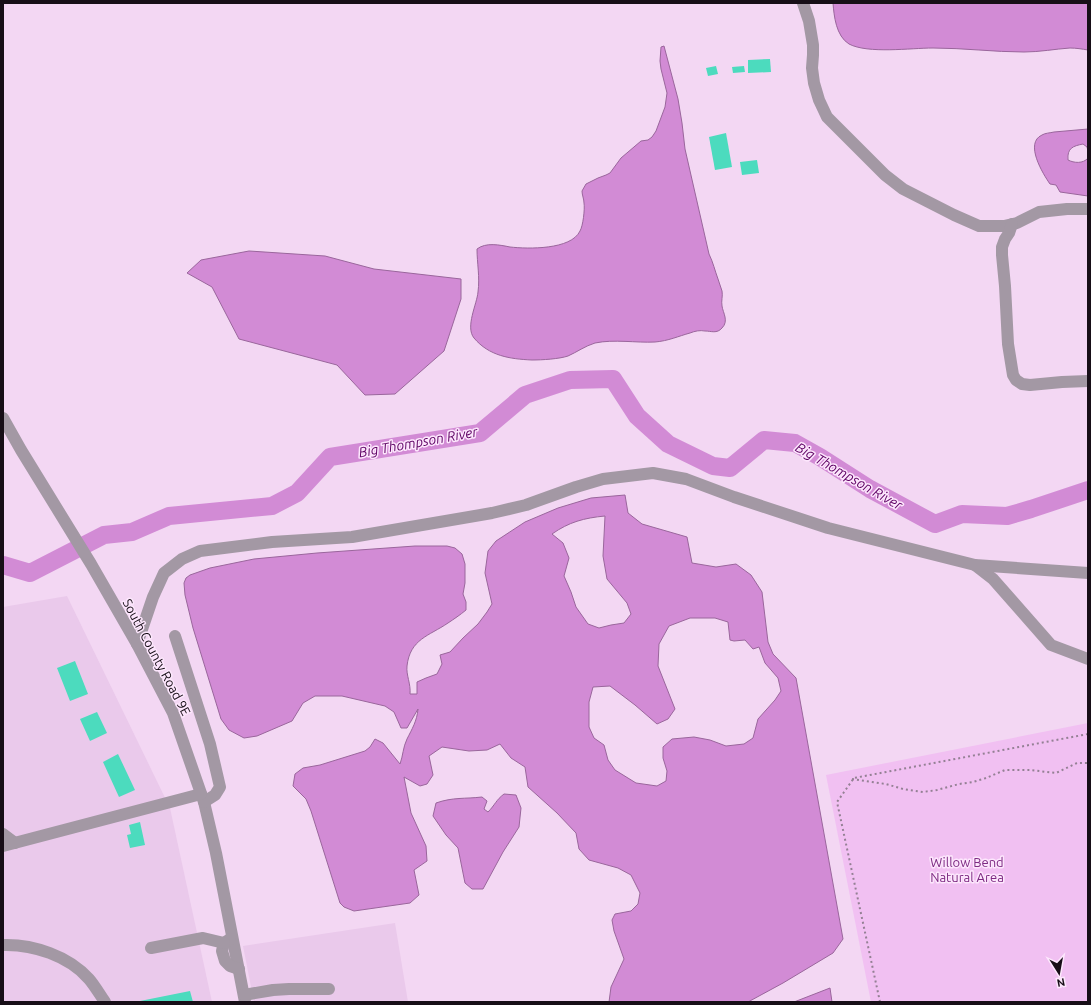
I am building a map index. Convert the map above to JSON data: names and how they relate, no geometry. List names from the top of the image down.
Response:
{
  "streets": {
    "street": ["South County Road 9E"]
  },
  "water": ["Big Thompson River"],
  "parks": ["Willow Bend Natural Area"],
  "north": "bottom"
}
